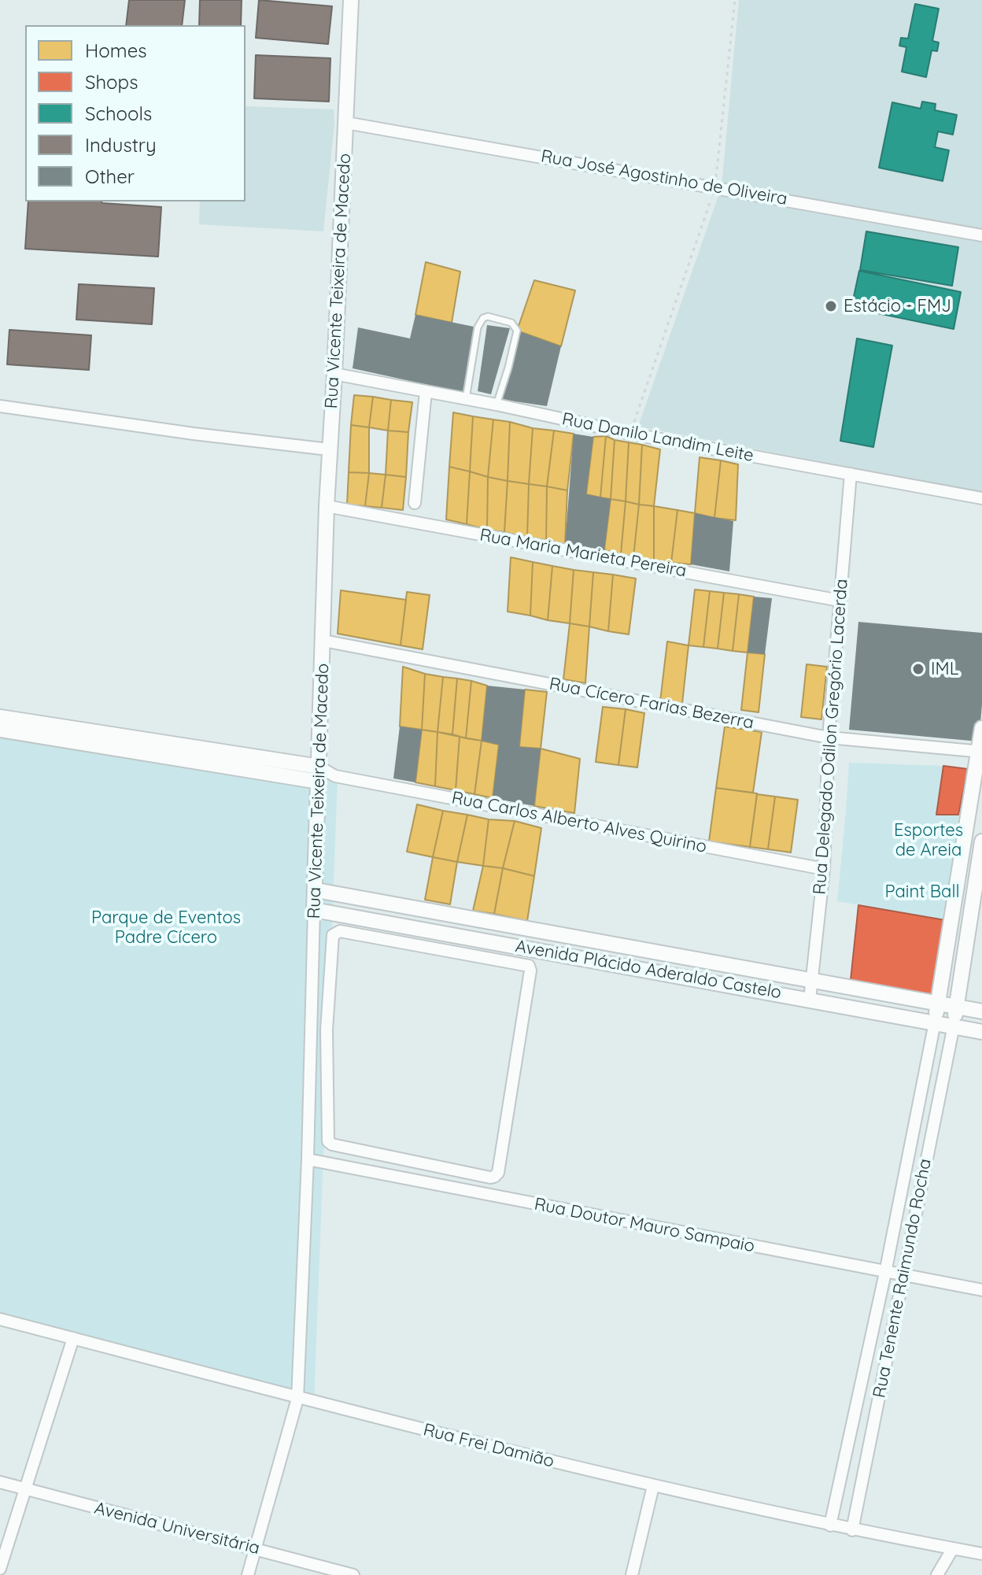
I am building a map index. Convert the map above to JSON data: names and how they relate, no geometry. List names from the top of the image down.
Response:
{
  "streets": {
    "street": [
      "Rua José Agostinho de Oliveira",
      "Rua Vicente Teixeira de Macedo",
      "Rua Danilo Landim Leite",
      "Rua Maria Marieta Pereira",
      "Rua Cícero Farias Bezerra",
      "Rua Delegado Odilon Gregório Lacerda",
      "Rua Carlos Alberto Alves Quirino",
      "Avenida Plácido Aderaldo Castelo",
      "Rua Doutor Mauro Sampaio",
      "Rua Tenente Raimundo Rocha",
      "Rua Frei Damião",
      "Avenida Universitária"
    ]
  },
  "crossings": [
    ["Rua José Agostinho de Oliveira", "Rua Vicente Teixeira de Macedo"],
    ["Rua Vicente Teixeira de Macedo", "Rua Danilo Landim Leite"],
    ["Rua Vicente Teixeira de Macedo", "Rua Maria Marieta Pereira"],
    ["Rua Vicente Teixeira de Macedo", "Rua Cícero Farias Bezerra"],
    ["Rua Vicente Teixeira de Macedo", "Avenida Plácido Aderaldo Castelo"],
    ["Rua Vicente Teixeira de Macedo", "Rua Doutor Mauro Sampaio"],
    ["Rua Vicente Teixeira de Macedo", "Rua Frei Damião"],
    ["Rua Vicente Teixeira de Macedo", "Avenida Universitária"],
    ["Rua Danilo Landim Leite", "Rua Delegado Odilon Gregório Lacerda"],
    ["Rua Maria Marieta Pereira", "Rua Delegado Odilon Gregório Lacerda"],
    ["Rua Cícero Farias Bezerra", "Rua Delegado Odilon Gregório Lacerda"],
    ["Rua Delegado Odilon Gregório Lacerda", "Rua Carlos Alberto Alves Quirino"],
    ["Rua Delegado Odilon Gregório Lacerda", "Avenida Plácido Aderaldo Castelo"],
    ["Avenida Plácido Aderaldo Castelo", "Rua Tenente Raimundo Rocha"],
    ["Rua Doutor Mauro Sampaio", "Rua Tenente Raimundo Rocha"],
    ["Rua Tenente Raimundo Rocha", "Rua Frei Damião"]
  ],
  "parks": ["Esportes de Areia", "Paint Ball", "Parque de Eventos Padre Cícero"],
  "places": ["Estácio - FMJ", "IML"],
  "legend": [
    "Homes",
    "Shops",
    "Schools",
    "Industry",
    "Other"
  ]
}
